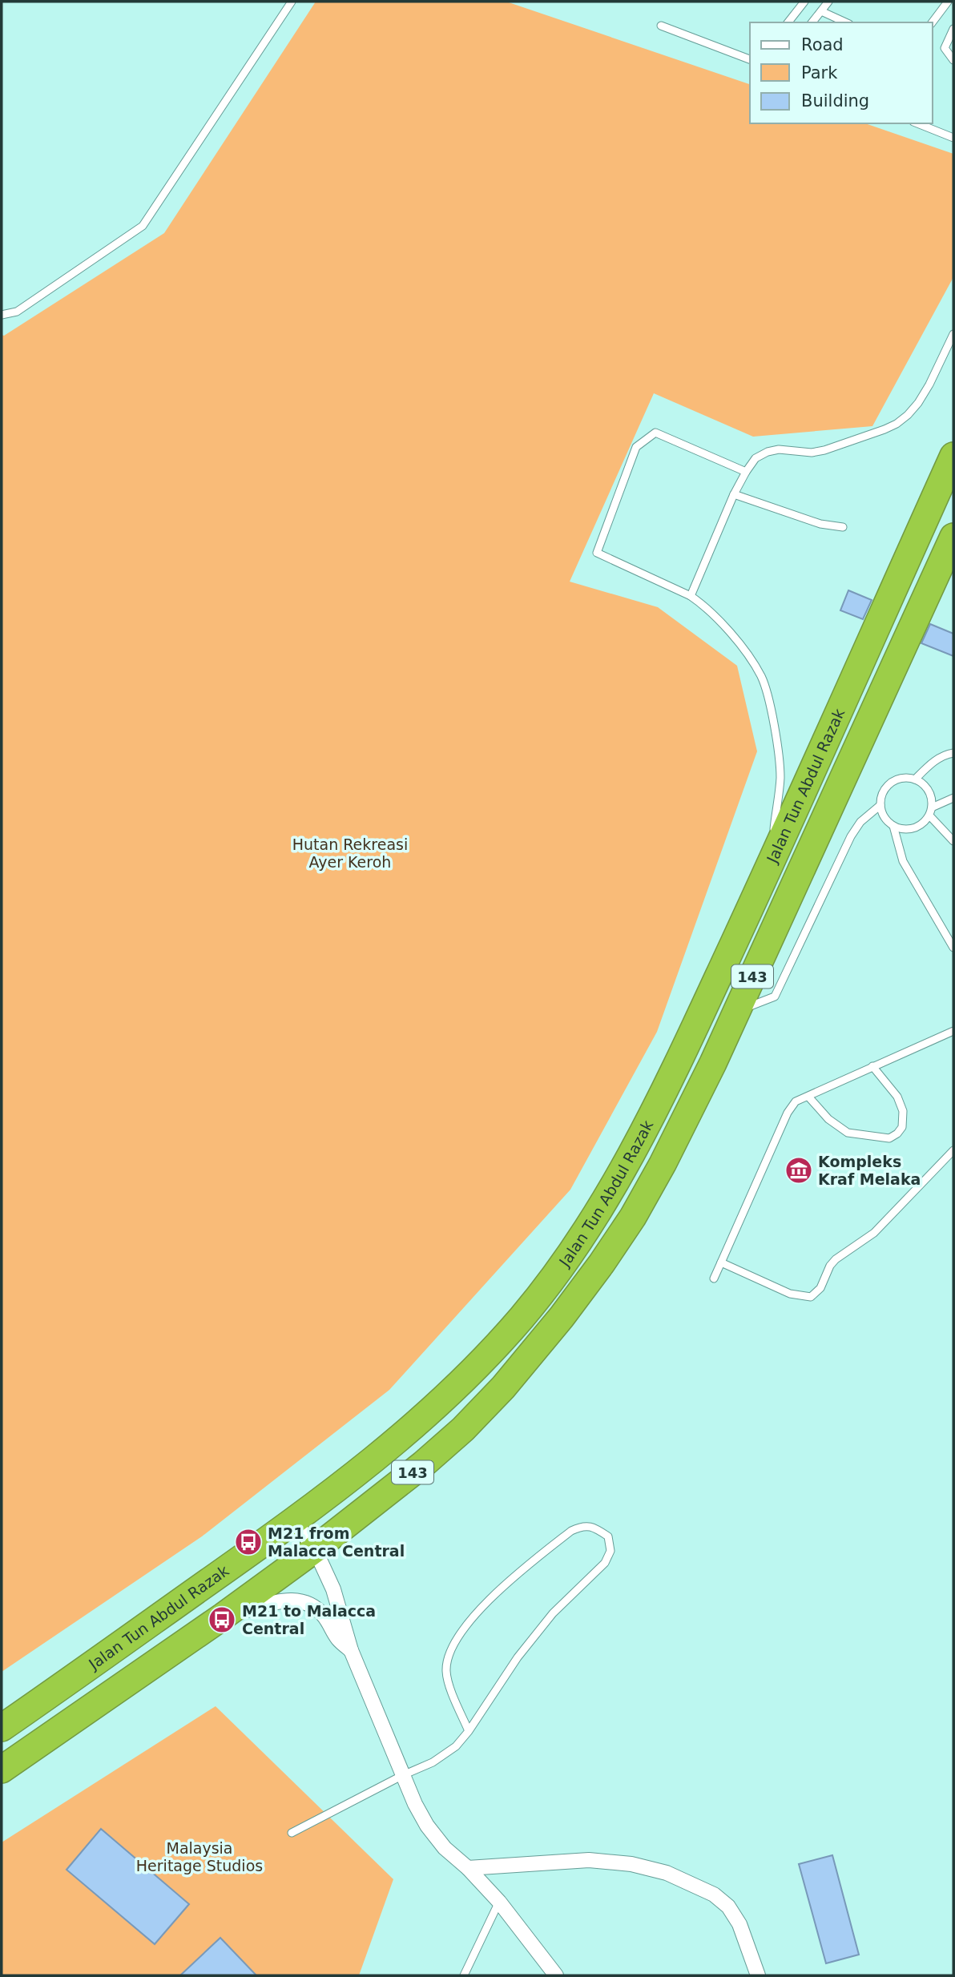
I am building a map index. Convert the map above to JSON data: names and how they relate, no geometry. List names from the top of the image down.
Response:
{
  "streets": {
    "highway": ["Jalan Tun Abdul Razak", "143"]
  },
  "parks": ["Hutan Rekreasi Ayer Keroh", "Malaysia Heritage Studios"],
  "places": {
    "museum": ["Kompleks Kraf Melaka"],
    "bus stop": ["M21 from Malacca Central", "M21 to Malacca Central"]
  },
  "legend": ["Road", "Park", "Building"]
}
